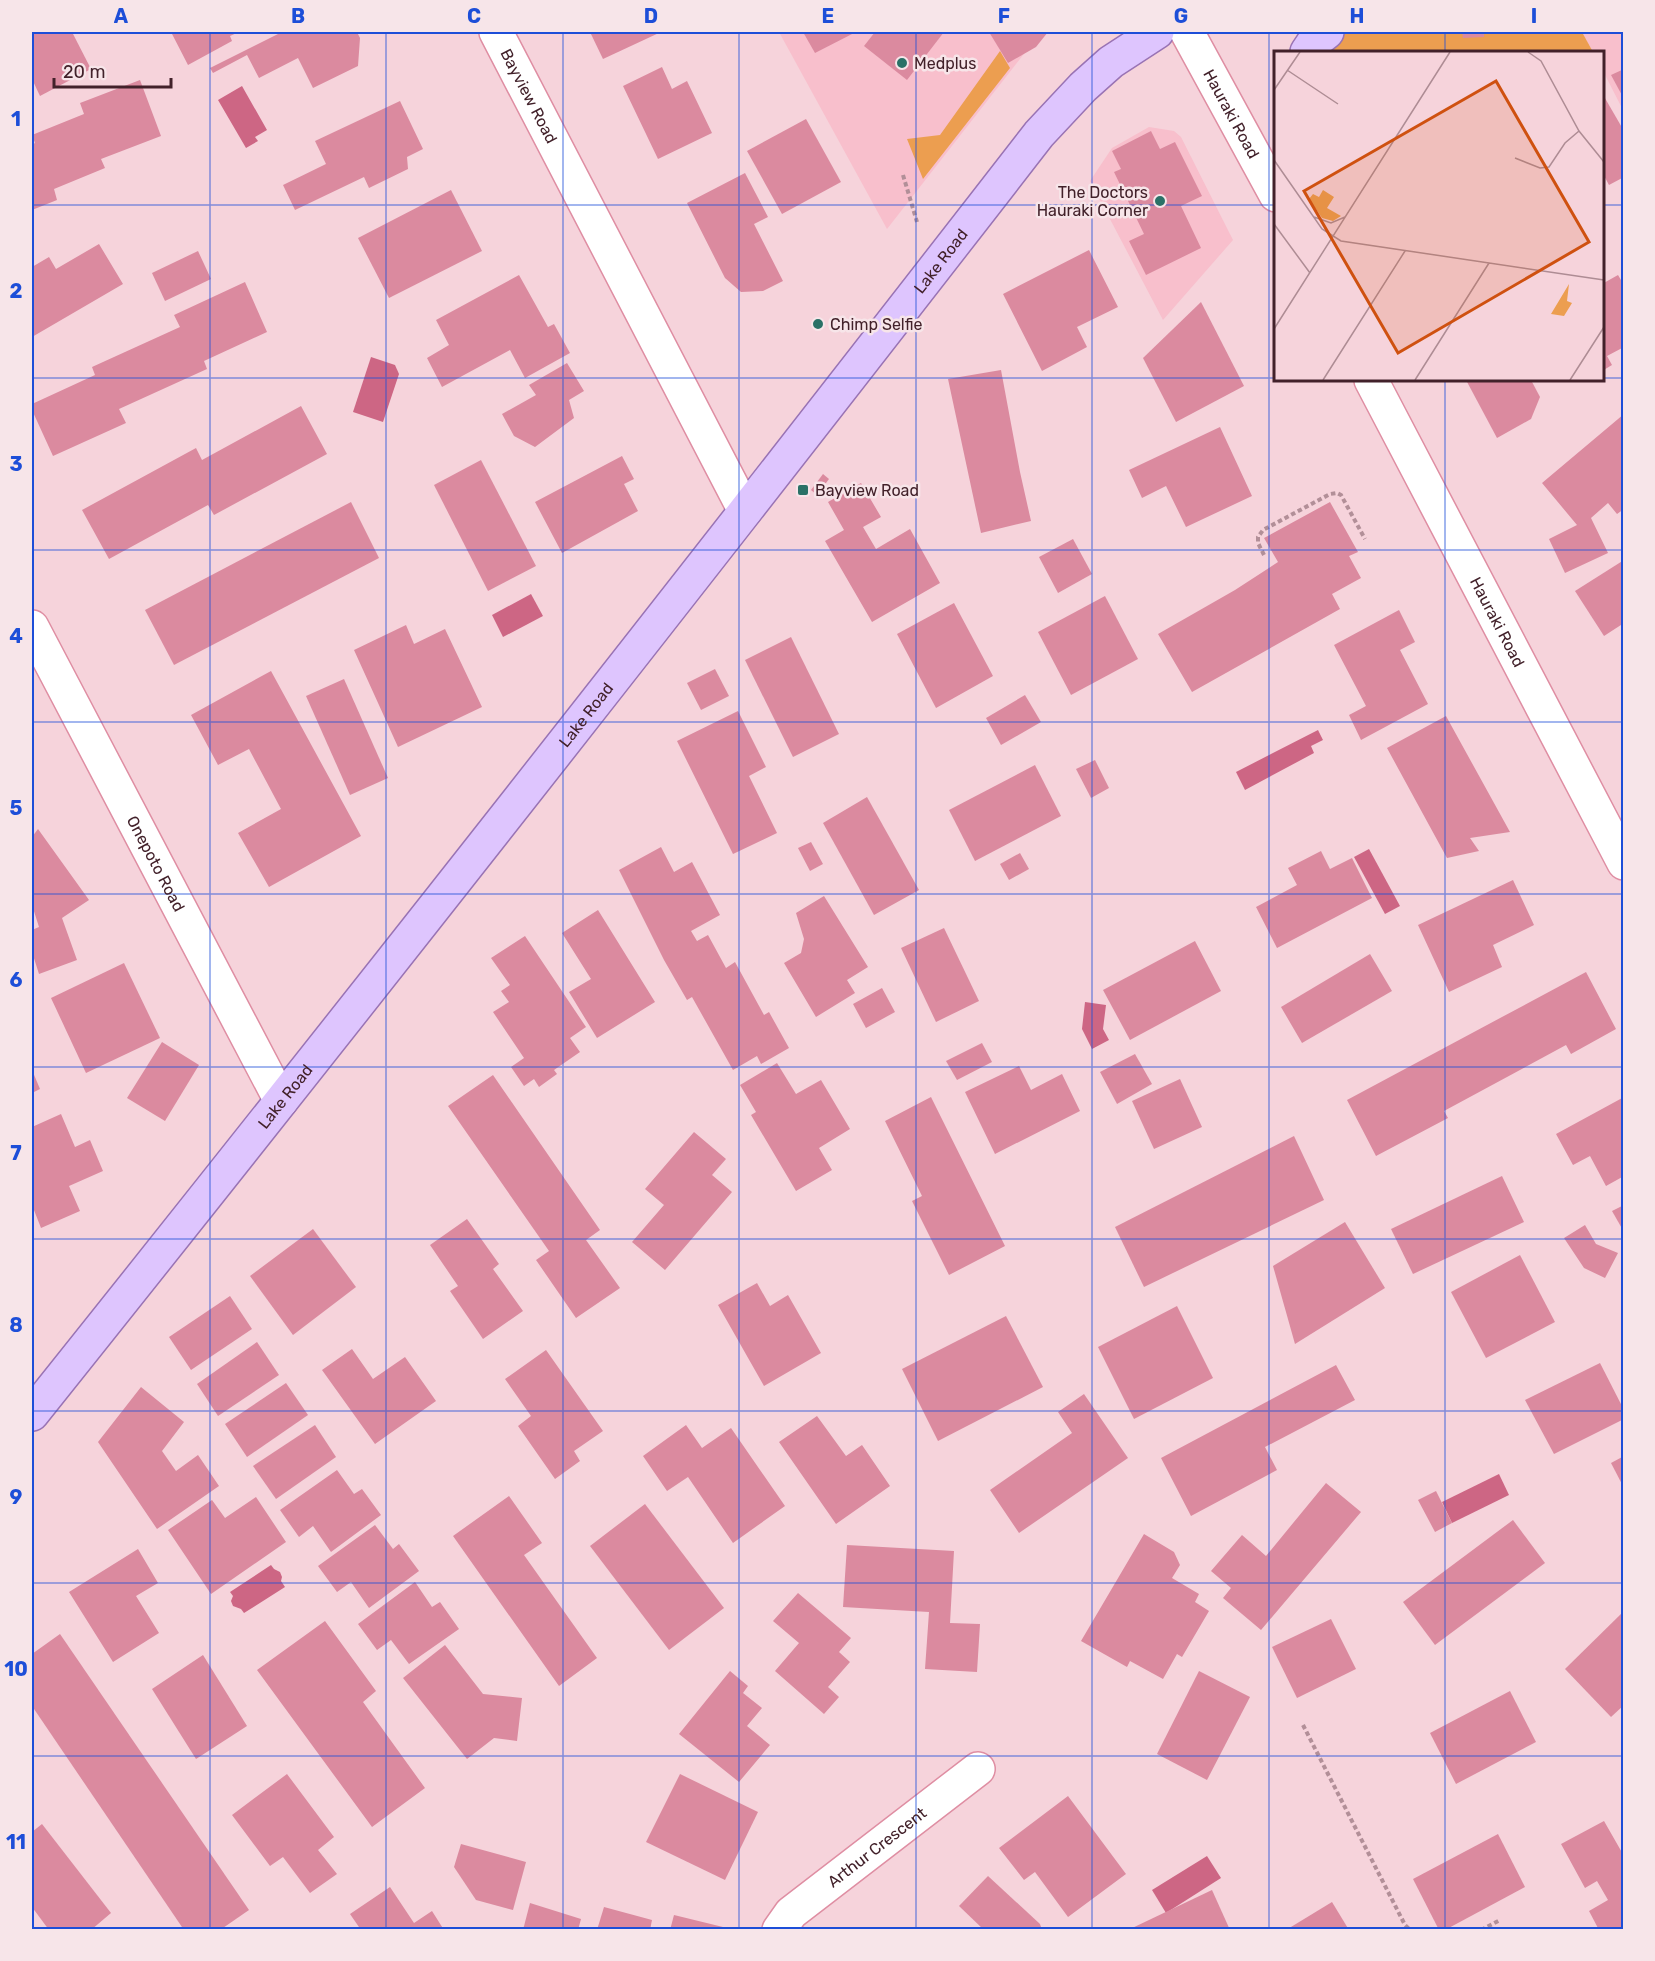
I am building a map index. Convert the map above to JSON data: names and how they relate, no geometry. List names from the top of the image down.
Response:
{
  "streets": {
    "main road": ["Lake Road"],
    "street": [
      "Bayview Road",
      "Hauraki Road",
      "Onepoto Road",
      "Arthur Crescent"
    ]
  },
  "crossings": [
    ["Bayview Road", "Lake Road"],
    ["Lake Road", "Onepoto Road"]
  ],
  "places": {
    "other": ["Medplus", "The Doctors Hauraki Corner", "Chimp Selfie"],
    "transit": ["Bayview Road"]
  },
  "scale_bar": "20 m",
  "grid": {
    "columns": [
      "A",
      "B",
      "C",
      "D",
      "E",
      "F",
      "G",
      "H",
      "I"
    ],
    "rows": [
      "1",
      "2",
      "3",
      "4",
      "5",
      "6",
      "7",
      "8",
      "9",
      "10",
      "11"
    ]
  }
}
